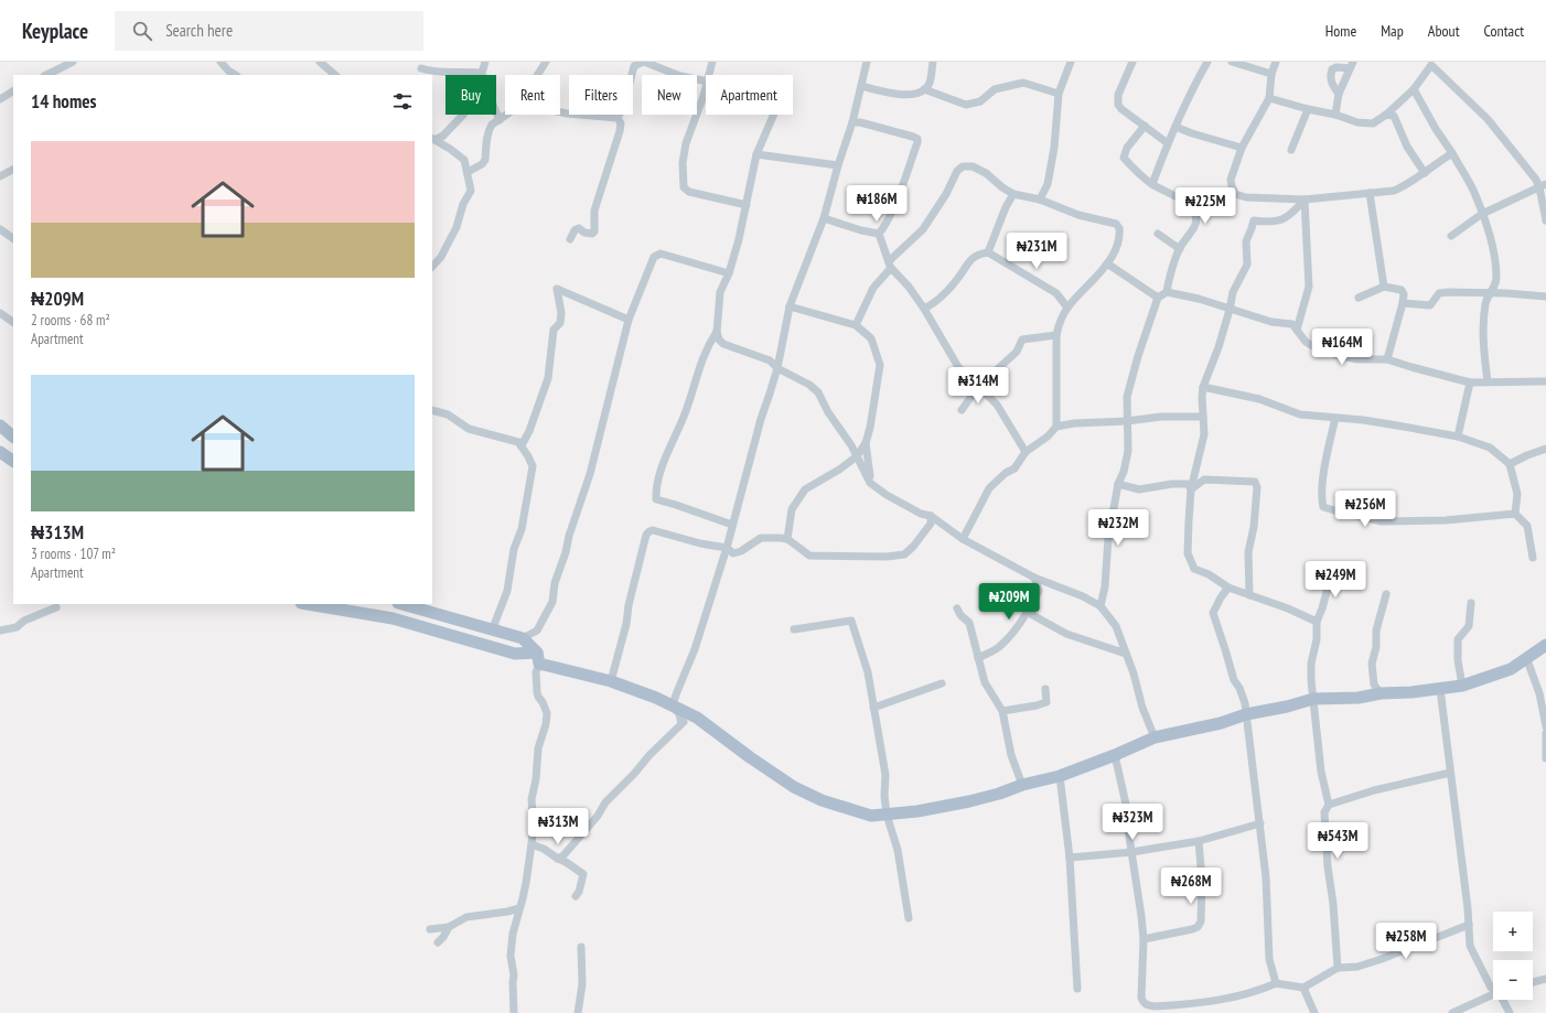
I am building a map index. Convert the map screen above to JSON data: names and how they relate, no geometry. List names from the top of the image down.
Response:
{
  "page": {
    "header": "Keyplace",
    "search": "Search here",
    "nav": [
      "Home",
      "Map",
      "About",
      "Contact"
    ],
    "chip": [
      "Buy",
      "Rent",
      "Filters",
      "New",
      "Apartment"
    ],
    "heading": "14 homes",
    "list": [
      {
        "name": "₦209M",
        "note": "2 rooms · 68 m² · Apartment"
      },
      {
        "name": "₦313M",
        "note": "3 rooms · 107 m² · Apartment"
      }
    ],
    "price": [
      "₦186M",
      "₦225M",
      "₦231M",
      "₦164M",
      "₦314M",
      "₦256M",
      "₦232M",
      "₦249M",
      "₦209M",
      "₦323M",
      "₦313M",
      "₦543M",
      "₦268M",
      "₦258M"
    ],
    "map_buttons": ["+", "−"]
  }
}
